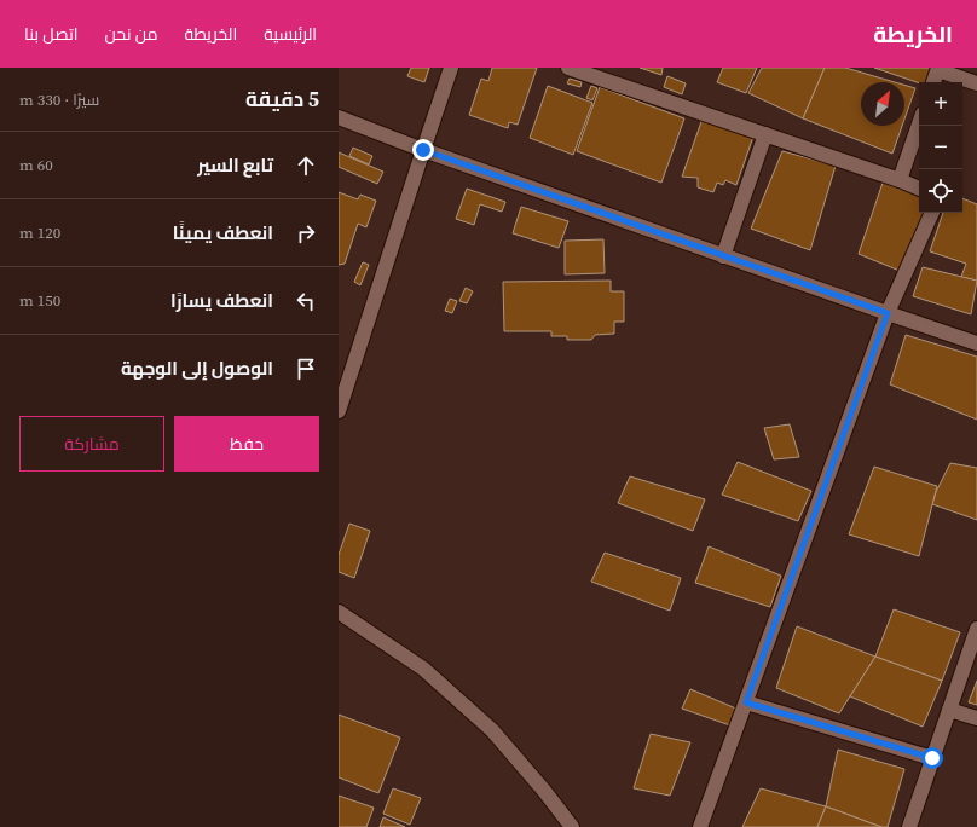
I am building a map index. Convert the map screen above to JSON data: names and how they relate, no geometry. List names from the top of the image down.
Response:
{
  "north": "top right",
  "page": {
    "header": "الخريطة",
    "nav": [
      "الرئيسية",
      "الخريطة",
      "من نحن",
      "اتصل بنا"
    ],
    "heading": ["5 دقيقة", "سيرًا · 330 m"],
    "map_buttons": ["+", "−"],
    "list": [
      ["تابع السير", "60 m"],
      ["انعطف يمينًا", "120 m"],
      ["انعطف يسارًا", "150 m"],
      "الوصول إلى الوجهة"
    ],
    "buttons": ["حفظ", "مشاركة"]
  }
}
